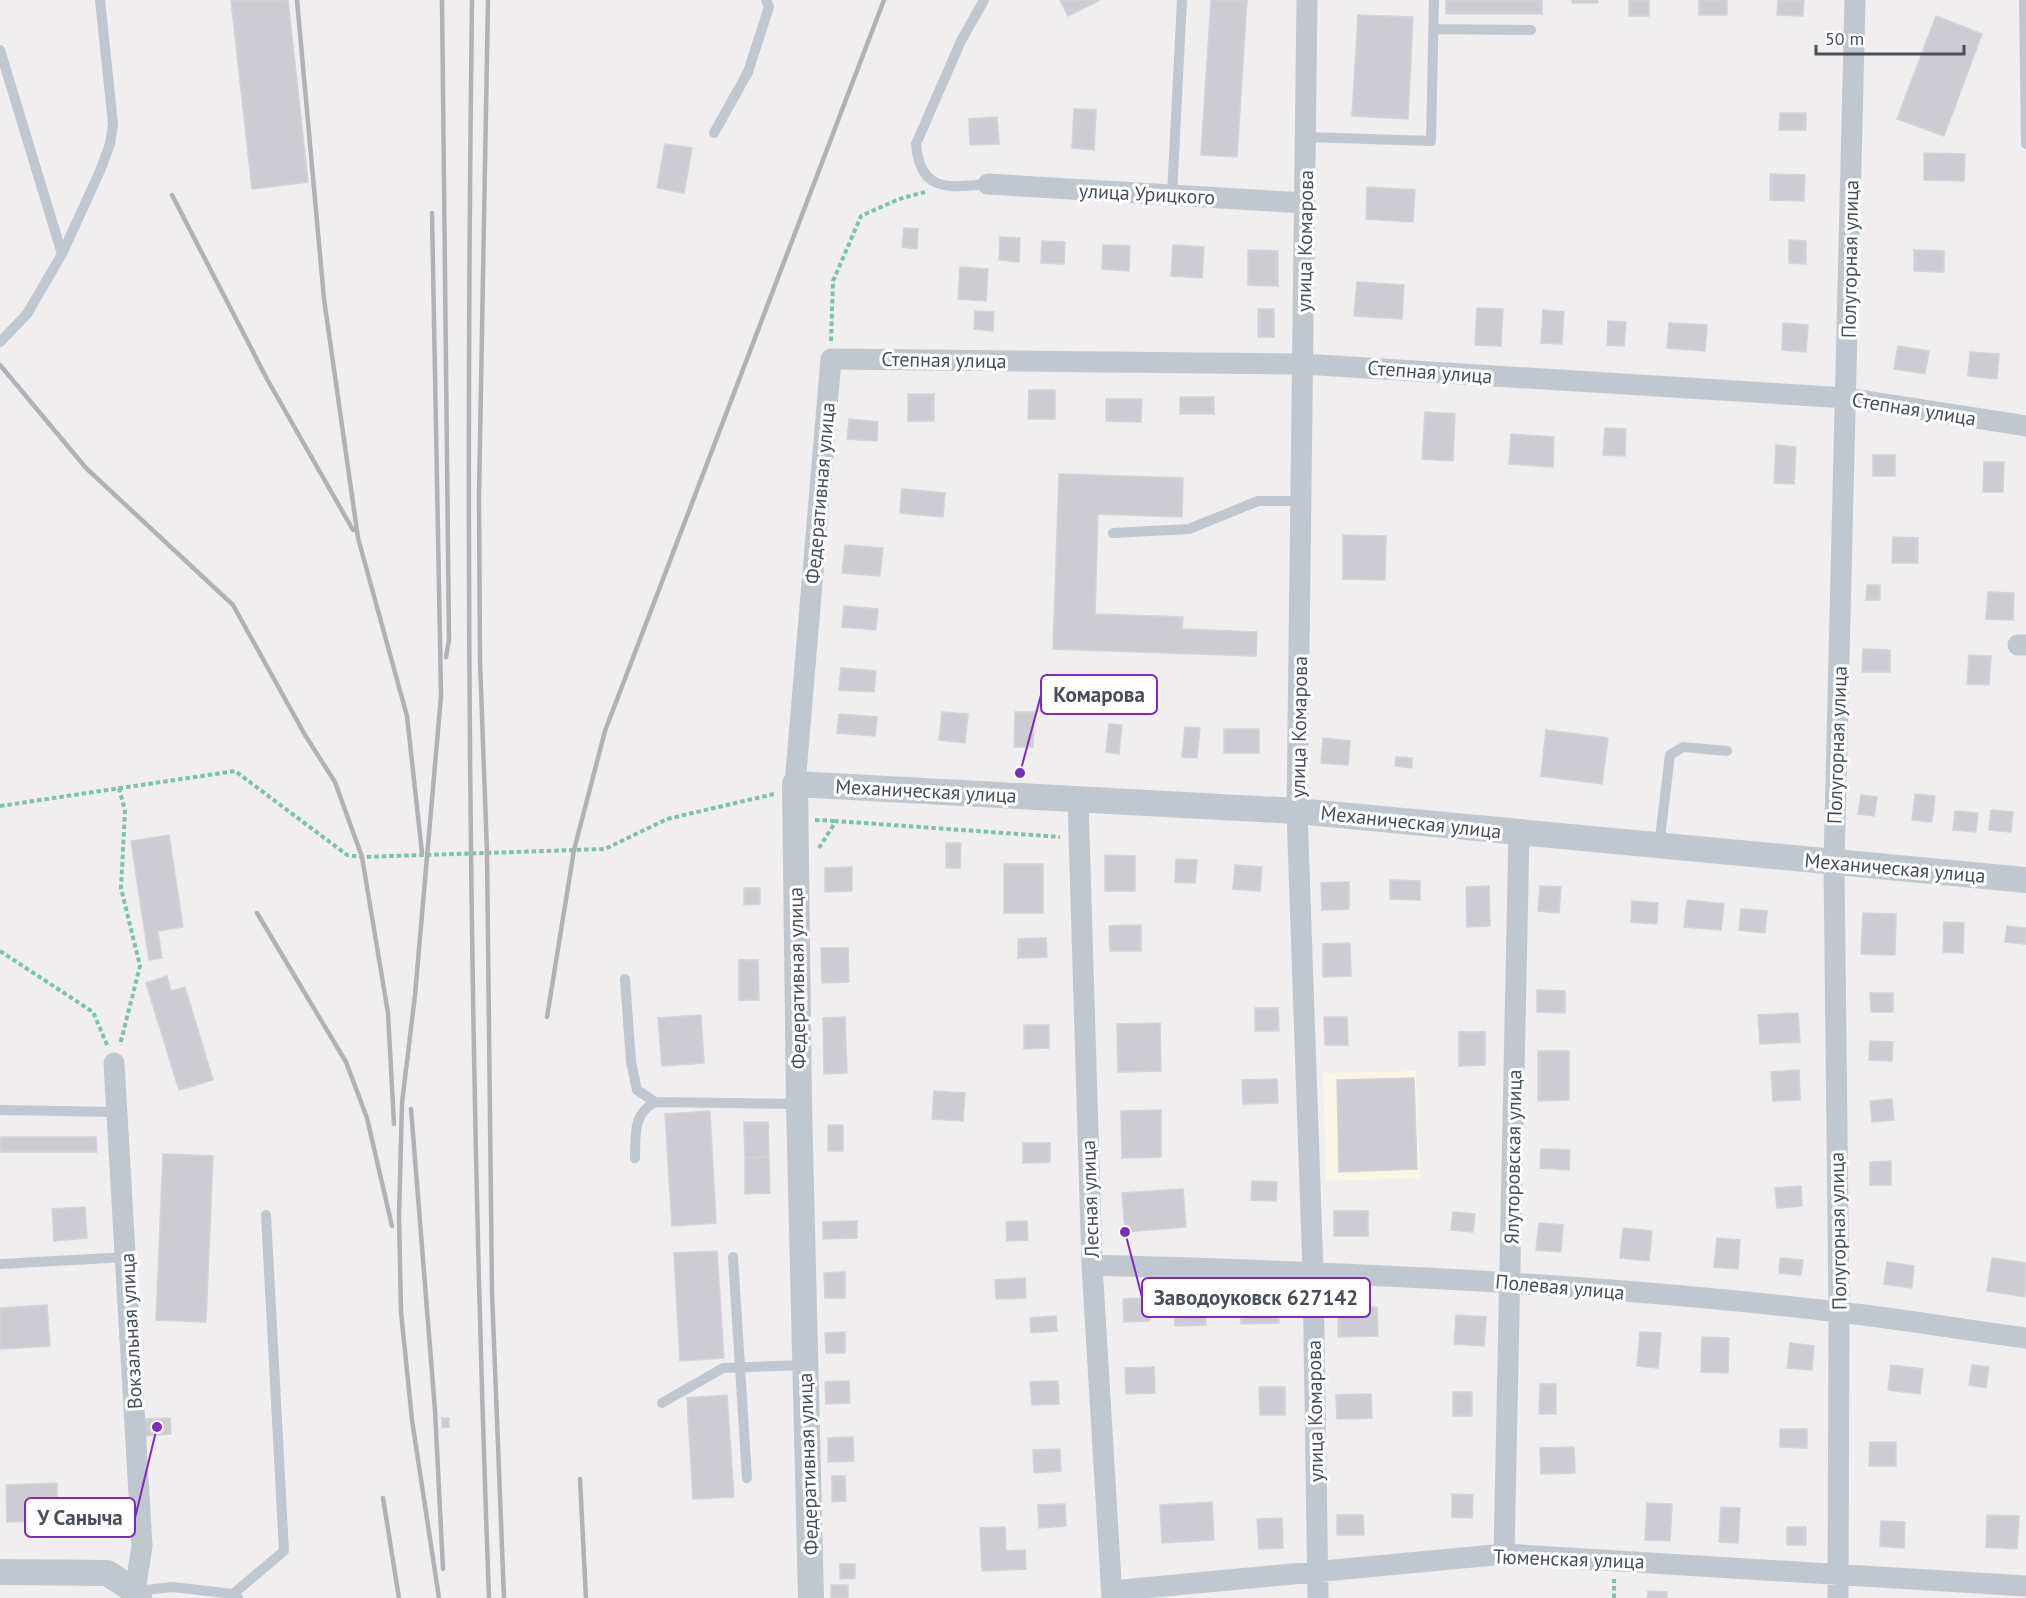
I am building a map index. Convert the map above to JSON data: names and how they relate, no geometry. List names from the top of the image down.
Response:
{
  "streets": {
    "street": [
      "улица Урицкого",
      "улица Комарова",
      "Полугорная улица",
      "Степная улица",
      "Федеративная улица",
      "Механическая улица",
      "Ялуторовская улица",
      "Лесная улица",
      "Полевая улица",
      "Вокзальная улица",
      "Тюменская улица"
    ]
  },
  "crossings": [
    ["улица Урицкого", "улица Комарова"],
    ["улица Комарова", "Степная улица"],
    ["улица Комарова", "Механическая улица"],
    ["улица Комарова", "Полевая улица"],
    ["улица Комарова", "Тюменская улица"],
    ["Полугорная улица", "Степная улица"],
    ["Полугорная улица", "Механическая улица"],
    ["Полугорная улица", "Полевая улица"],
    ["Полугорная улица", "Тюменская улица"],
    ["Степная улица", "Федеративная улица"],
    ["Федеративная улица", "Механическая улица"],
    ["Механическая улица", "Ялуторовская улица"],
    ["Механическая улица", "Лесная улица"],
    ["Ялуторовская улица", "Полевая улица"],
    ["Ялуторовская улица", "Тюменская улица"],
    ["Лесная улица", "Полевая улица"],
    ["Лесная улица", "Тюменская улица"]
  ],
  "places": ["Комарова", "Заводоуковск 627142", "У Саныча"],
  "scale_bar": "50 m"
}
